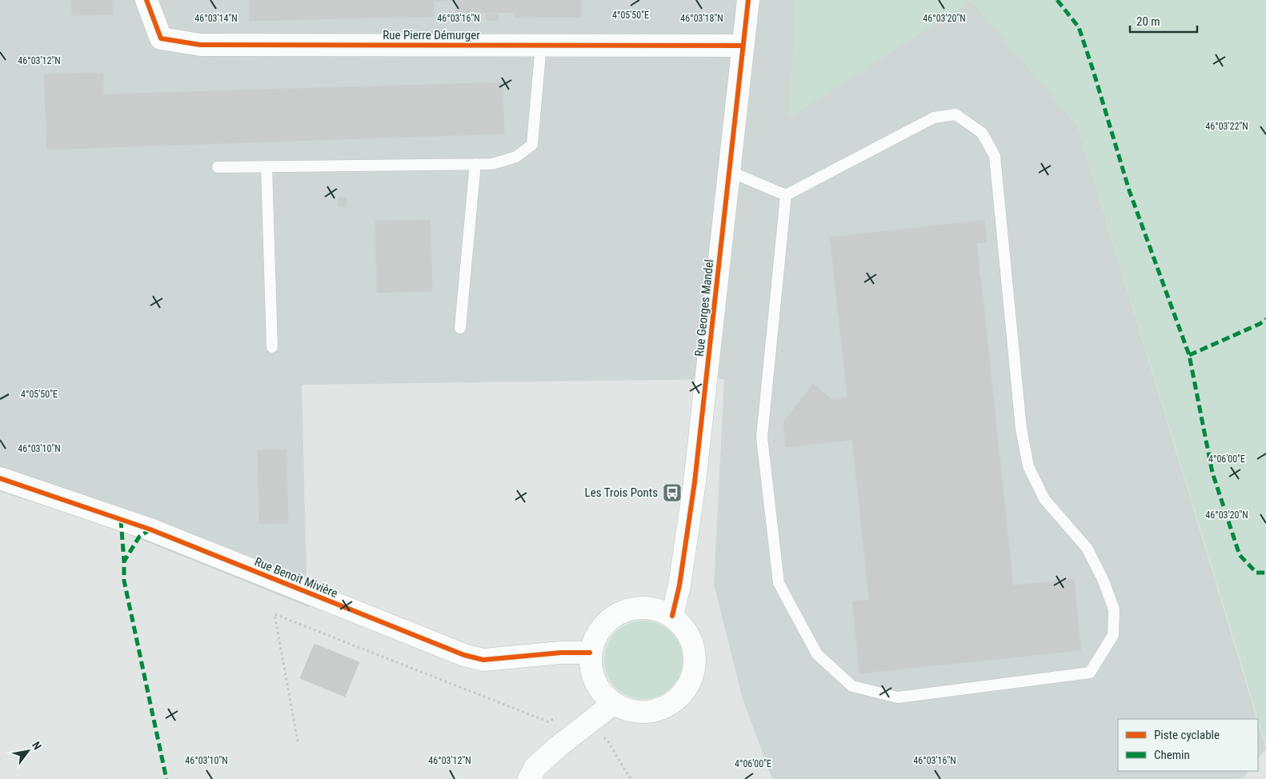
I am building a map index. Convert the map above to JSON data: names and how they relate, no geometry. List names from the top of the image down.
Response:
{
  "streets": {
    "street": ["Rue Pierre Démurger", "Rue Georges Mandel", "Rue Benoit Mivière"]
  },
  "crossings": [
    ["Rue Pierre Démurger", "Rue Georges Mandel"],
    ["Rue Georges Mandel", "Rue Benoit Mivière"]
  ],
  "places": {
    "bus stop": ["Les Trois Ponts"]
  },
  "legend": ["Piste cyclable", "Chemin"],
  "scale_bar": "20 m",
  "north": "top right",
  "coordinates": [
    "4°05'50\"E",
    "46°03'20\"N",
    "46°03'14\"N",
    "46°03'16\"N",
    "46°03'18\"N",
    "46°03'12\"N",
    "46°03'22\"N",
    "46°03'10\"N",
    "4°06'00\"E"
  ]
}
